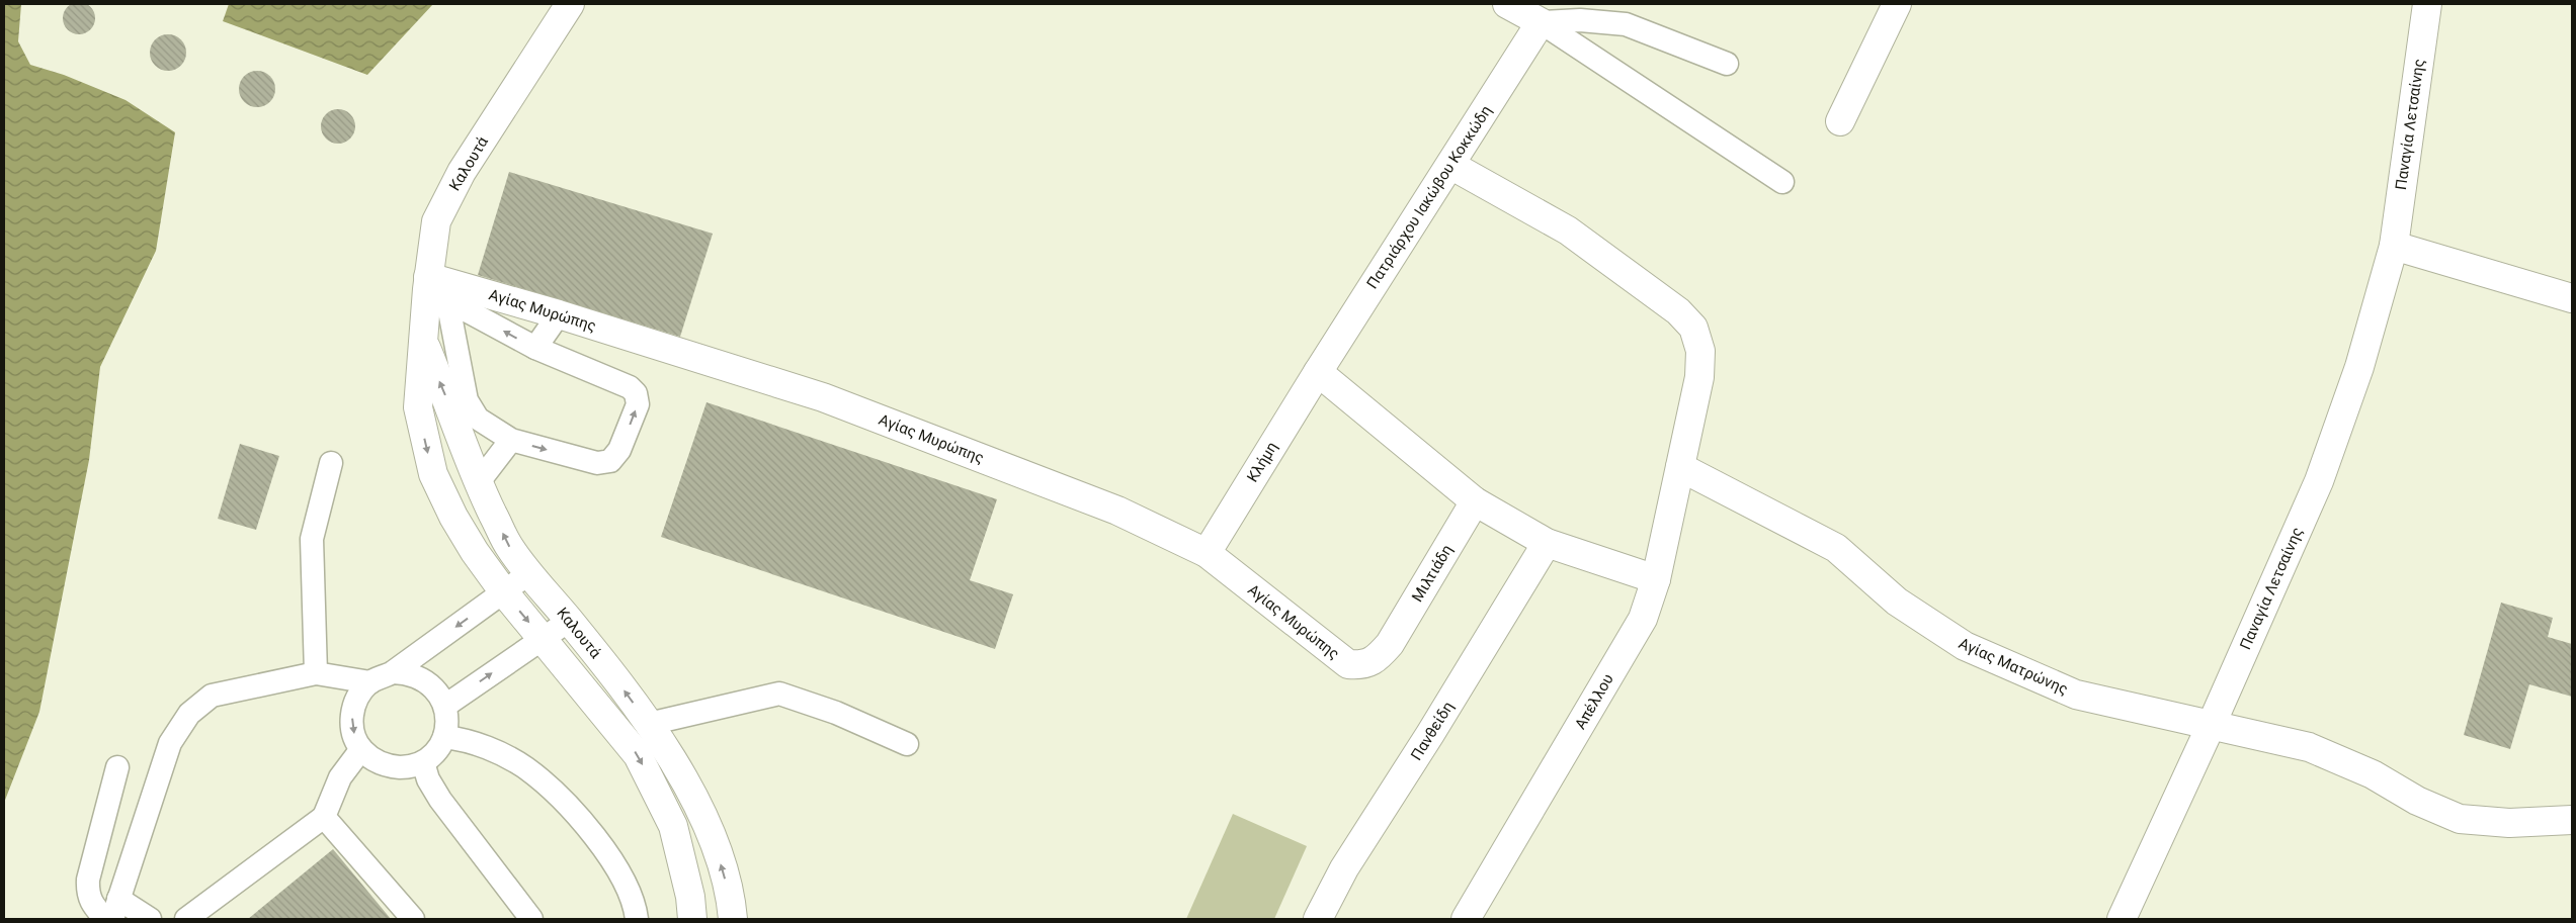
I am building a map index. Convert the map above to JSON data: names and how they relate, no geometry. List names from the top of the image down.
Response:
{
  "streets": {
    "street": [
      "Παναγία Λετσαίνης",
      "Καλουτά",
      "Πατριάρχου Ιακώβου Κοκκώδη",
      "Αγίας Μυρώπης",
      "Κλήμη",
      "Μιλτιάδη",
      "Αγίας Ματρώνης",
      "Απέλλου",
      "Πανθείδη"
    ]
  },
  "crossings": [
    ["Παναγία Λετσαίνης", "Αγίας Ματρώνης"],
    ["Καλουτά", "Αγίας Μυρώπης"],
    ["Πατριάρχου Ιακώβου Κοκκώδη", "Κλήμη"],
    ["Πατριάρχου Ιακώβου Κοκκώδη", "Απέλλου"],
    ["Αγίας Μυρώπης", "Κλήμη"],
    ["Αγίας Μυρώπης", "Μιλτιάδη"],
    ["Αγίας Ματρώνης", "Απέλλου"]
  ]
}
